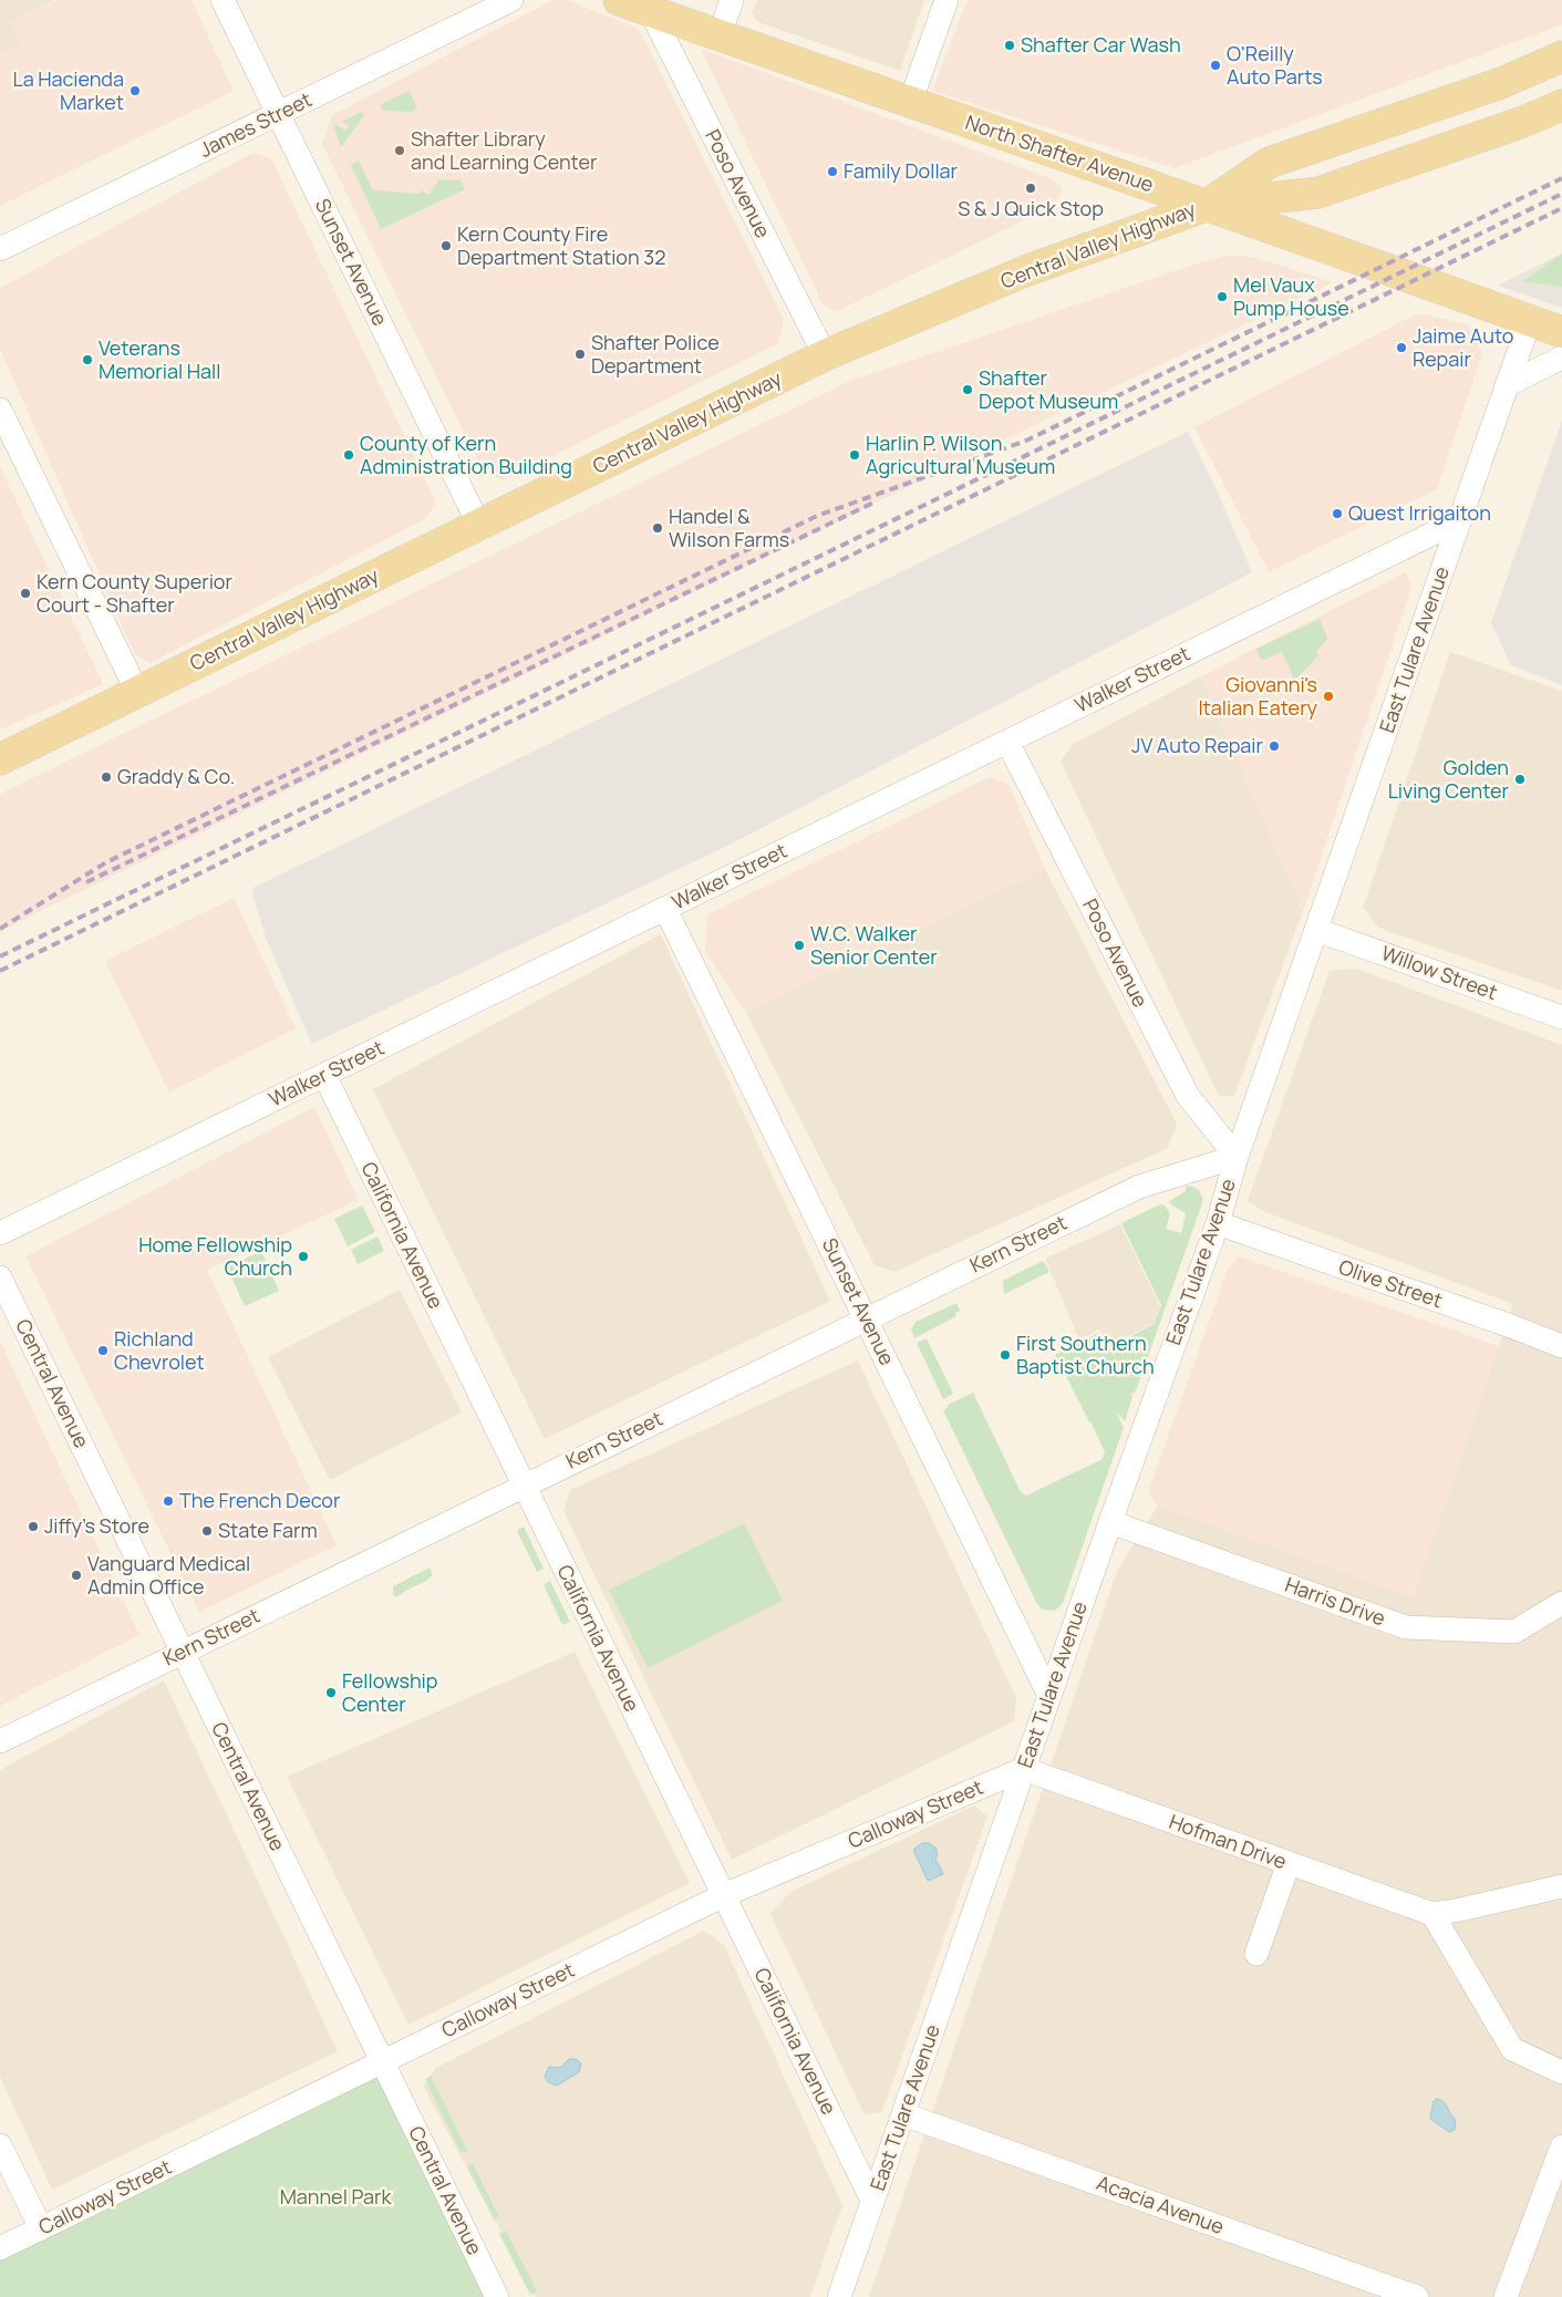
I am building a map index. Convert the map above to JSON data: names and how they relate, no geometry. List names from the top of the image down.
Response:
{
  "streets": {
    "main road": ["North Shafter Avenue", "Central Valley Highway"],
    "street": [
      "James Street",
      "Poso Avenue",
      "Sunset Avenue",
      "East Tulare Avenue",
      "Walker Street",
      "Willow Street",
      "California Avenue",
      "Kern Street",
      "Olive Street",
      "Central Avenue",
      "Harris Drive",
      "Calloway Street",
      "Hofman Drive",
      "Acacia Avenue"
    ]
  },
  "crossings": [
    ["James Street", "Sunset Avenue"],
    ["North Shafter Avenue", "Poso Avenue"],
    ["North Shafter Avenue", "Central Valley Highway"],
    ["North Shafter Avenue", "East Tulare Avenue"],
    ["Poso Avenue", "Central Valley Highway"],
    ["Poso Avenue", "East Tulare Avenue"],
    ["Poso Avenue", "Walker Street"],
    ["Poso Avenue", "Kern Street"],
    ["Central Valley Highway", "Sunset Avenue"],
    ["Sunset Avenue", "East Tulare Avenue"],
    ["Sunset Avenue", "Walker Street"],
    ["Sunset Avenue", "Kern Street"],
    ["East Tulare Avenue", "Walker Street"],
    ["East Tulare Avenue", "Willow Street"],
    ["East Tulare Avenue", "California Avenue"],
    ["East Tulare Avenue", "Kern Street"],
    ["East Tulare Avenue", "Olive Street"],
    ["East Tulare Avenue", "Harris Drive"],
    ["East Tulare Avenue", "Calloway Street"],
    ["East Tulare Avenue", "Hofman Drive"],
    ["East Tulare Avenue", "Acacia Avenue"],
    ["Walker Street", "California Avenue"],
    ["California Avenue", "Kern Street"],
    ["California Avenue", "Calloway Street"],
    ["Kern Street", "Central Avenue"],
    ["Central Avenue", "Calloway Street"],
    ["Calloway Street", "Hofman Drive"]
  ],
  "parks": ["Mannel Park"],
  "places": [
    "Shafter Car Wash",
    "O'Reilly Auto Parts",
    "La Hacienda Market",
    "Shafter Library and Learning Center",
    "Family Dollar",
    "S & J Quick Stop",
    "Kern County Fire Department Station 32",
    "Mel Vaux Pump House",
    "Jaime Auto Repair",
    "Shafter Police Department",
    "Veterans Memorial Hall",
    "Shafter Depot Museum",
    "County of Kern Administration Building",
    "Harlin P. Wilson Agricultural Museum",
    "Quest Irrigaiton",
    "Handel & Wilson Farms",
    "Kern County Superior Court - Shafter",
    "Giovanni's Italian Eatery",
    "JV Auto Repair",
    "Graddy & Co.",
    "Golden Living Center",
    "W.C. Walker Senior Center",
    "Home Fellowship Church",
    "Richland Chevrolet",
    "First Southern Baptist Church",
    "The French Decor",
    "Jiffy's Store",
    "State Farm",
    "Vanguard Medical Admin Office",
    "Fellowship Center"
  ]
}
